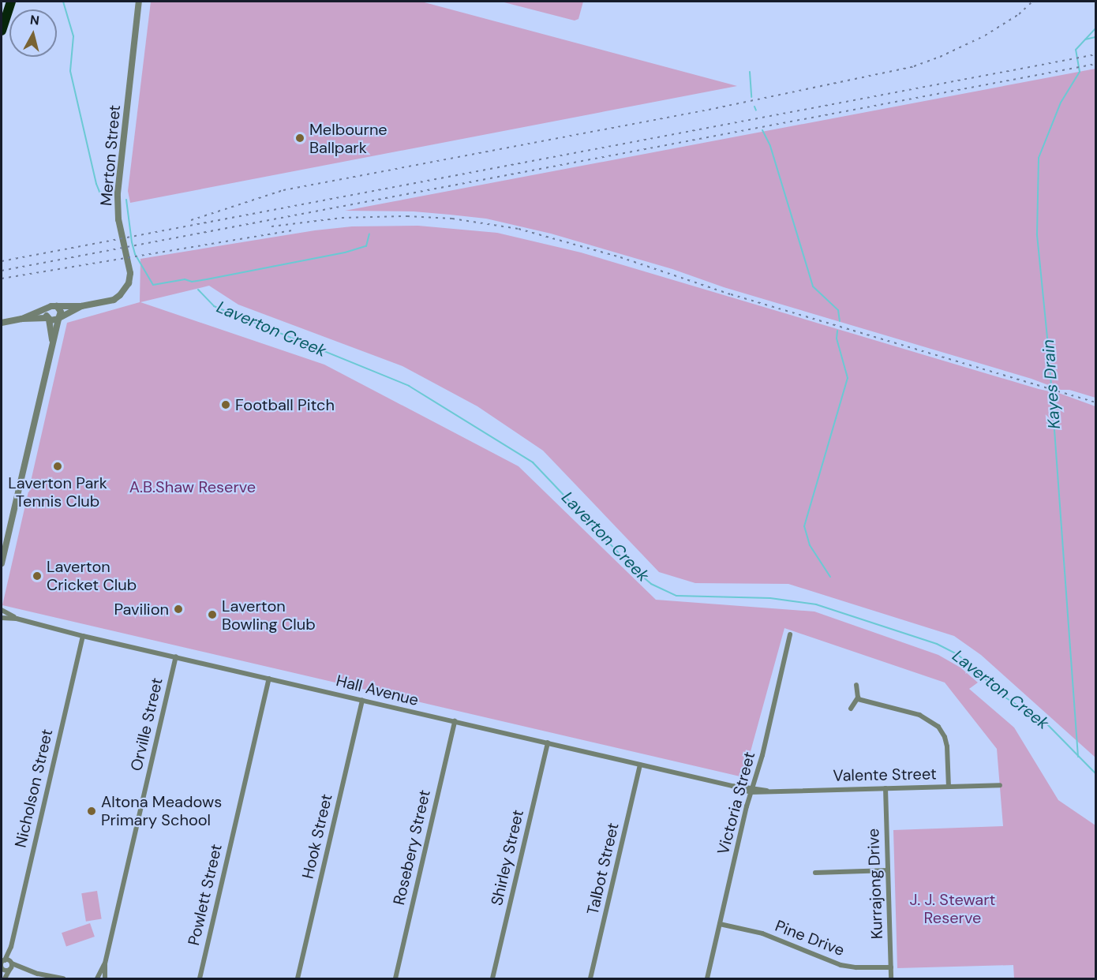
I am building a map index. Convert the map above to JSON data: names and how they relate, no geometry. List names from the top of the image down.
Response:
{
  "streets": {
    "street": [
      "Merton Street",
      "Hall Avenue",
      "Orville Street",
      "Valente Street",
      "Nicholson Street",
      "Victoria Street",
      "Hook Street",
      "Rosebery Street",
      "Shirley Street",
      "Talbot Street",
      "Kurrajong Drive",
      "Powlett Street",
      "Pine Drive"
    ]
  },
  "crossings": [
    ["Hall Avenue", "Orville Street"],
    ["Hall Avenue", "Valente Street"],
    ["Hall Avenue", "Nicholson Street"],
    ["Hall Avenue", "Victoria Street"],
    ["Hall Avenue", "Hook Street"],
    ["Hall Avenue", "Rosebery Street"],
    ["Hall Avenue", "Shirley Street"],
    ["Hall Avenue", "Talbot Street"],
    ["Hall Avenue", "Powlett Street"],
    ["Valente Street", "Victoria Street"],
    ["Valente Street", "Kurrajong Drive"],
    ["Victoria Street", "Pine Drive"],
    ["Kurrajong Drive", "Pine Drive"]
  ],
  "water": ["Laverton Creek", "Kayes Drain"],
  "parks": ["A.B.Shaw Reserve", "J. J. Stewart Reserve"],
  "places": [
    "Melbourne Ballpark",
    "Football Pitch",
    "Laverton Park Tennis Club",
    "Laverton Cricket Club",
    "Pavilion",
    "Laverton Bowling Club",
    "Altona Meadows Primary School"
  ],
  "north": "top"
}
